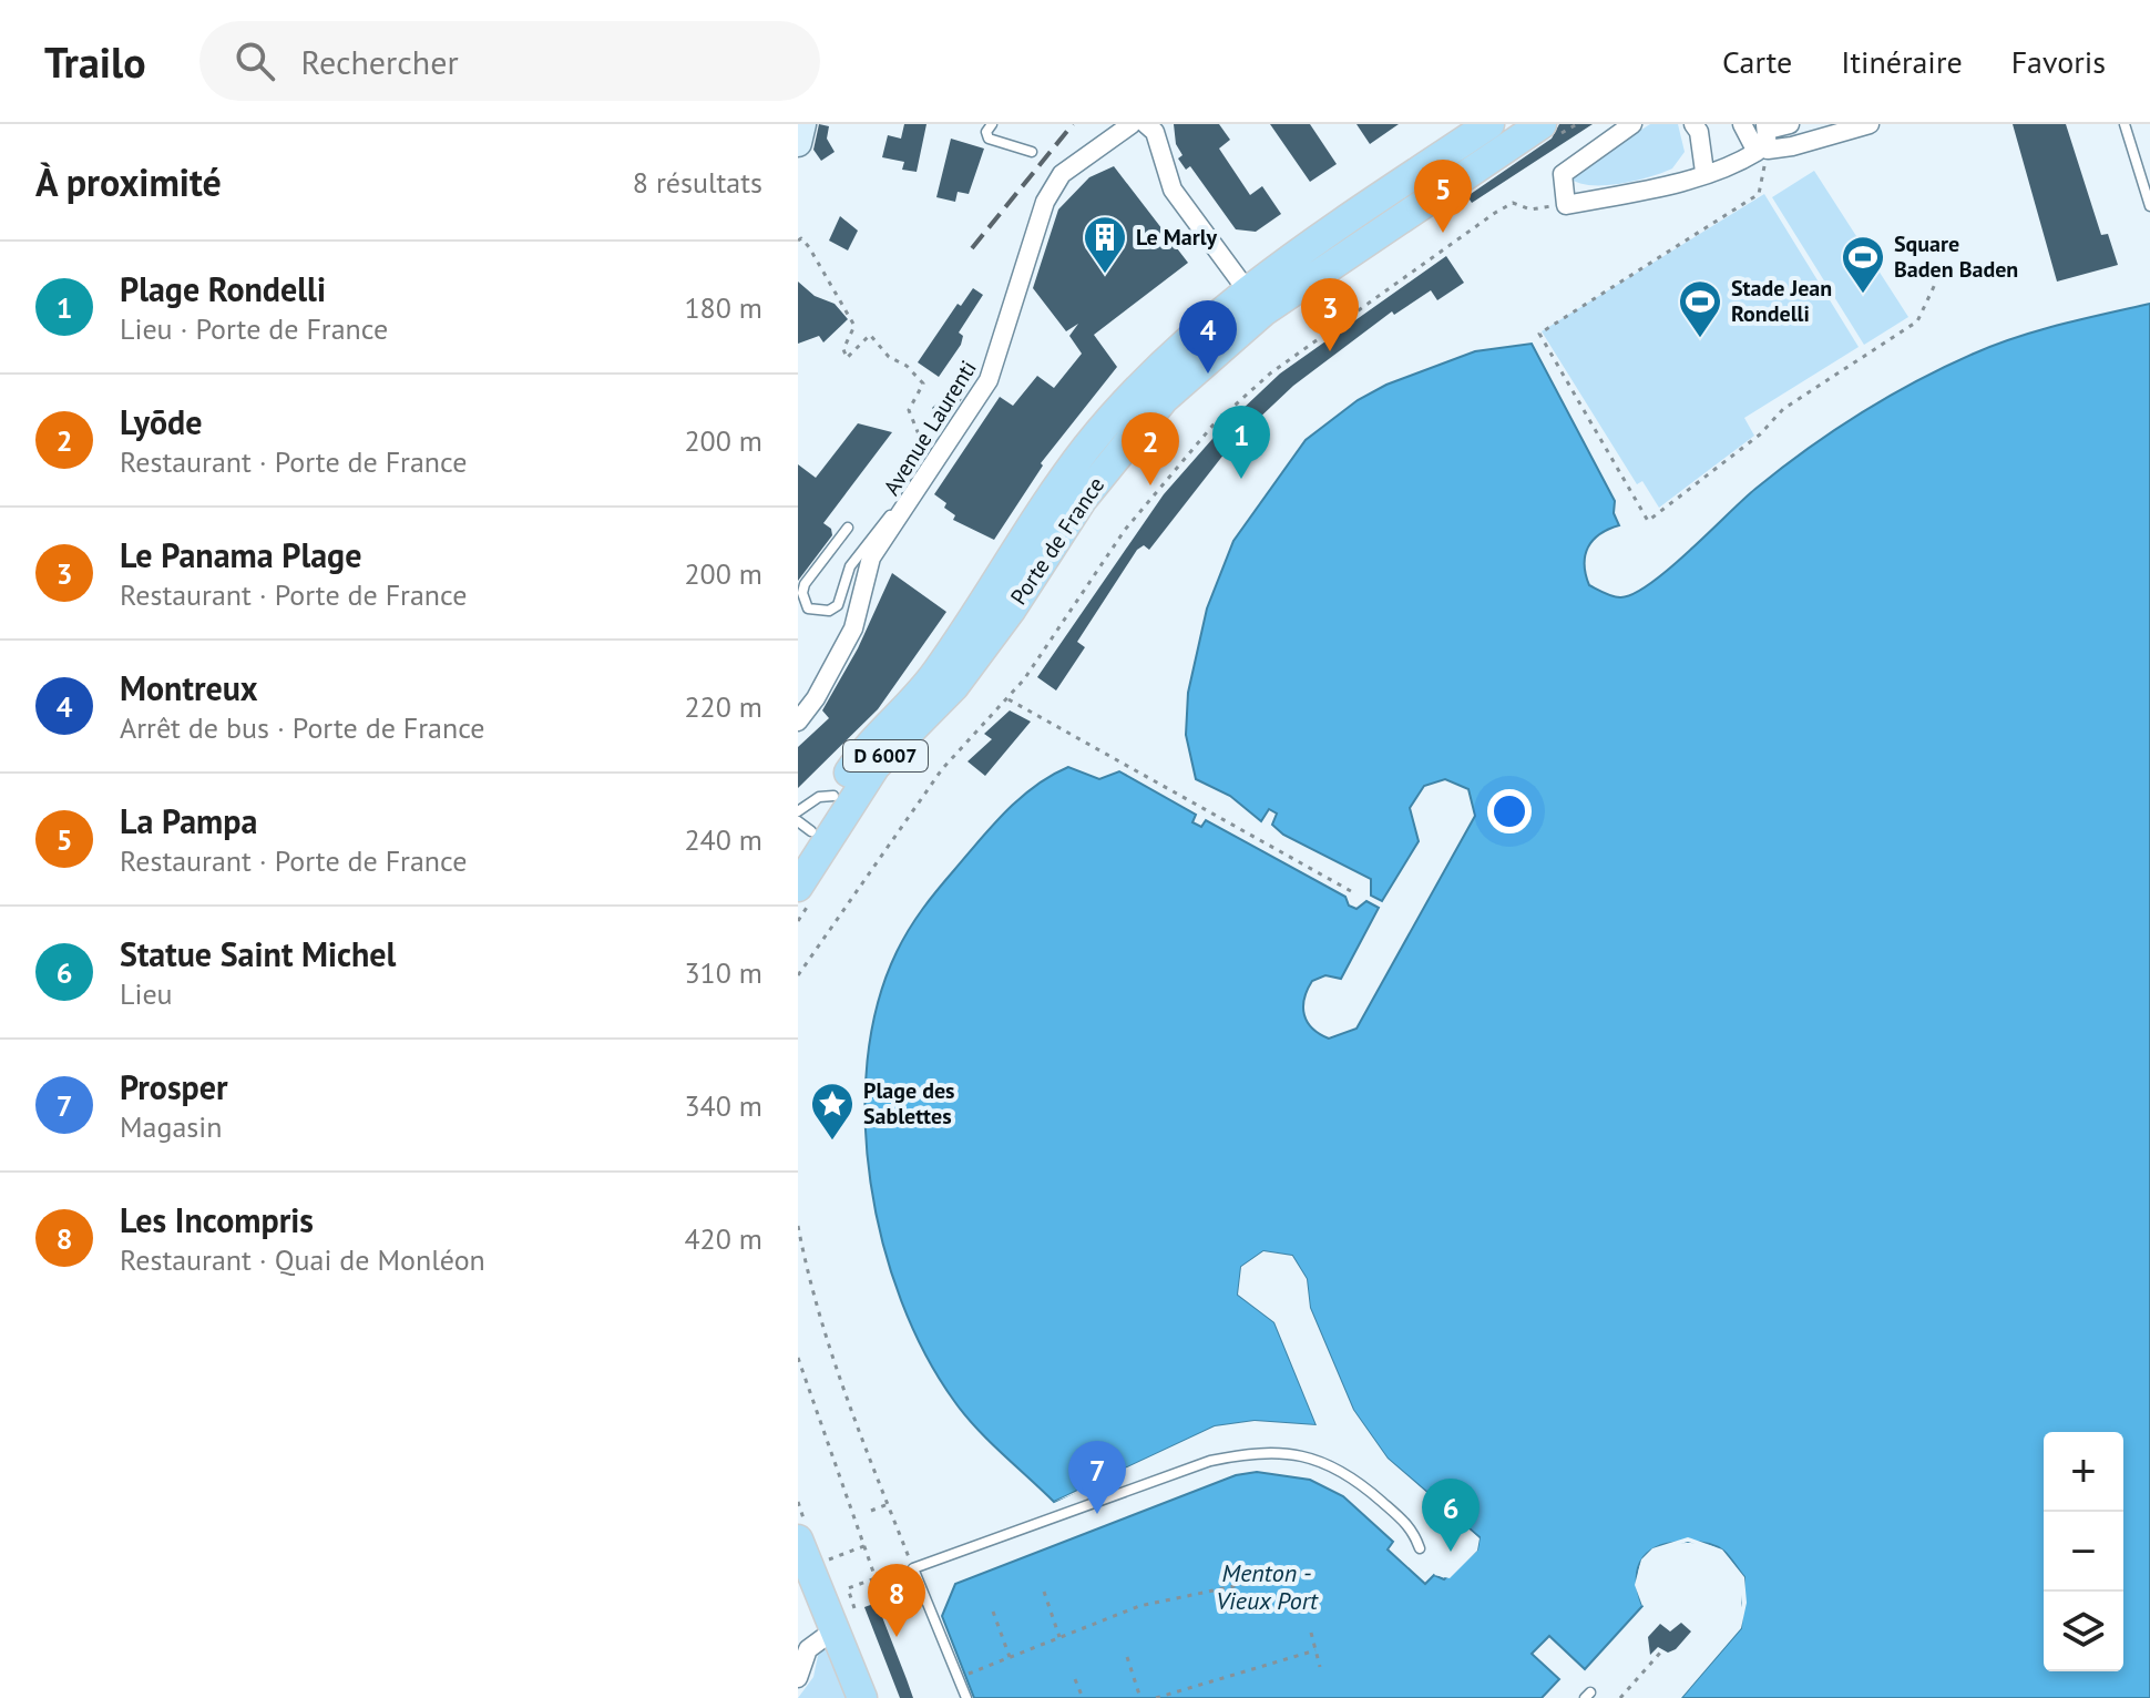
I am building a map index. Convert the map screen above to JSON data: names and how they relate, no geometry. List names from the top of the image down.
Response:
{
  "streets": {
    "main road": ["Porte de France", "D 6007"],
    "street": ["Avenue Laurenti"]
  },
  "water": ["Menton - Vieux Port"],
  "places": {
    "building": ["Le Marly"],
    "sports": ["Square Baden Baden", "Stade Jean Rondelli"],
    "place": ["Plage des Sablettes"]
  },
  "page": {
    "header": "Trailo",
    "search": "Rechercher",
    "nav": ["Carte", "Itinéraire", "Favoris"],
    "heading": ["À proximité", "8 résultats"],
    "pins": [
      "5",
      "3",
      "4",
      "1",
      "2",
      "7",
      "6",
      "8"
    ],
    "list": [
      {
        "mark": "1",
        "name": "Plage Rondelli",
        "note": "Lieu · Porte de France",
        "value": "180 m"
      },
      {
        "mark": "2",
        "name": "Lyõde",
        "note": "Restaurant · Porte de France",
        "value": "200 m"
      },
      {
        "mark": "3",
        "name": "Le Panama Plage",
        "note": "Restaurant · Porte de France",
        "value": "200 m"
      },
      {
        "mark": "4",
        "name": "Montreux",
        "note": "Arrêt de bus · Porte de France",
        "value": "220 m"
      },
      {
        "mark": "5",
        "name": "La Pampa",
        "note": "Restaurant · Porte de France",
        "value": "240 m"
      },
      {
        "mark": "6",
        "name": "Statue Saint Michel",
        "note": "Lieu",
        "value": "310 m"
      },
      {
        "mark": "7",
        "name": "Prosper",
        "note": "Magasin",
        "value": "340 m"
      },
      {
        "mark": "8",
        "name": "Les Incompris",
        "note": "Restaurant · Quai de Monléon",
        "value": "420 m"
      }
    ],
    "map_buttons": ["+", "−"]
  }
}
